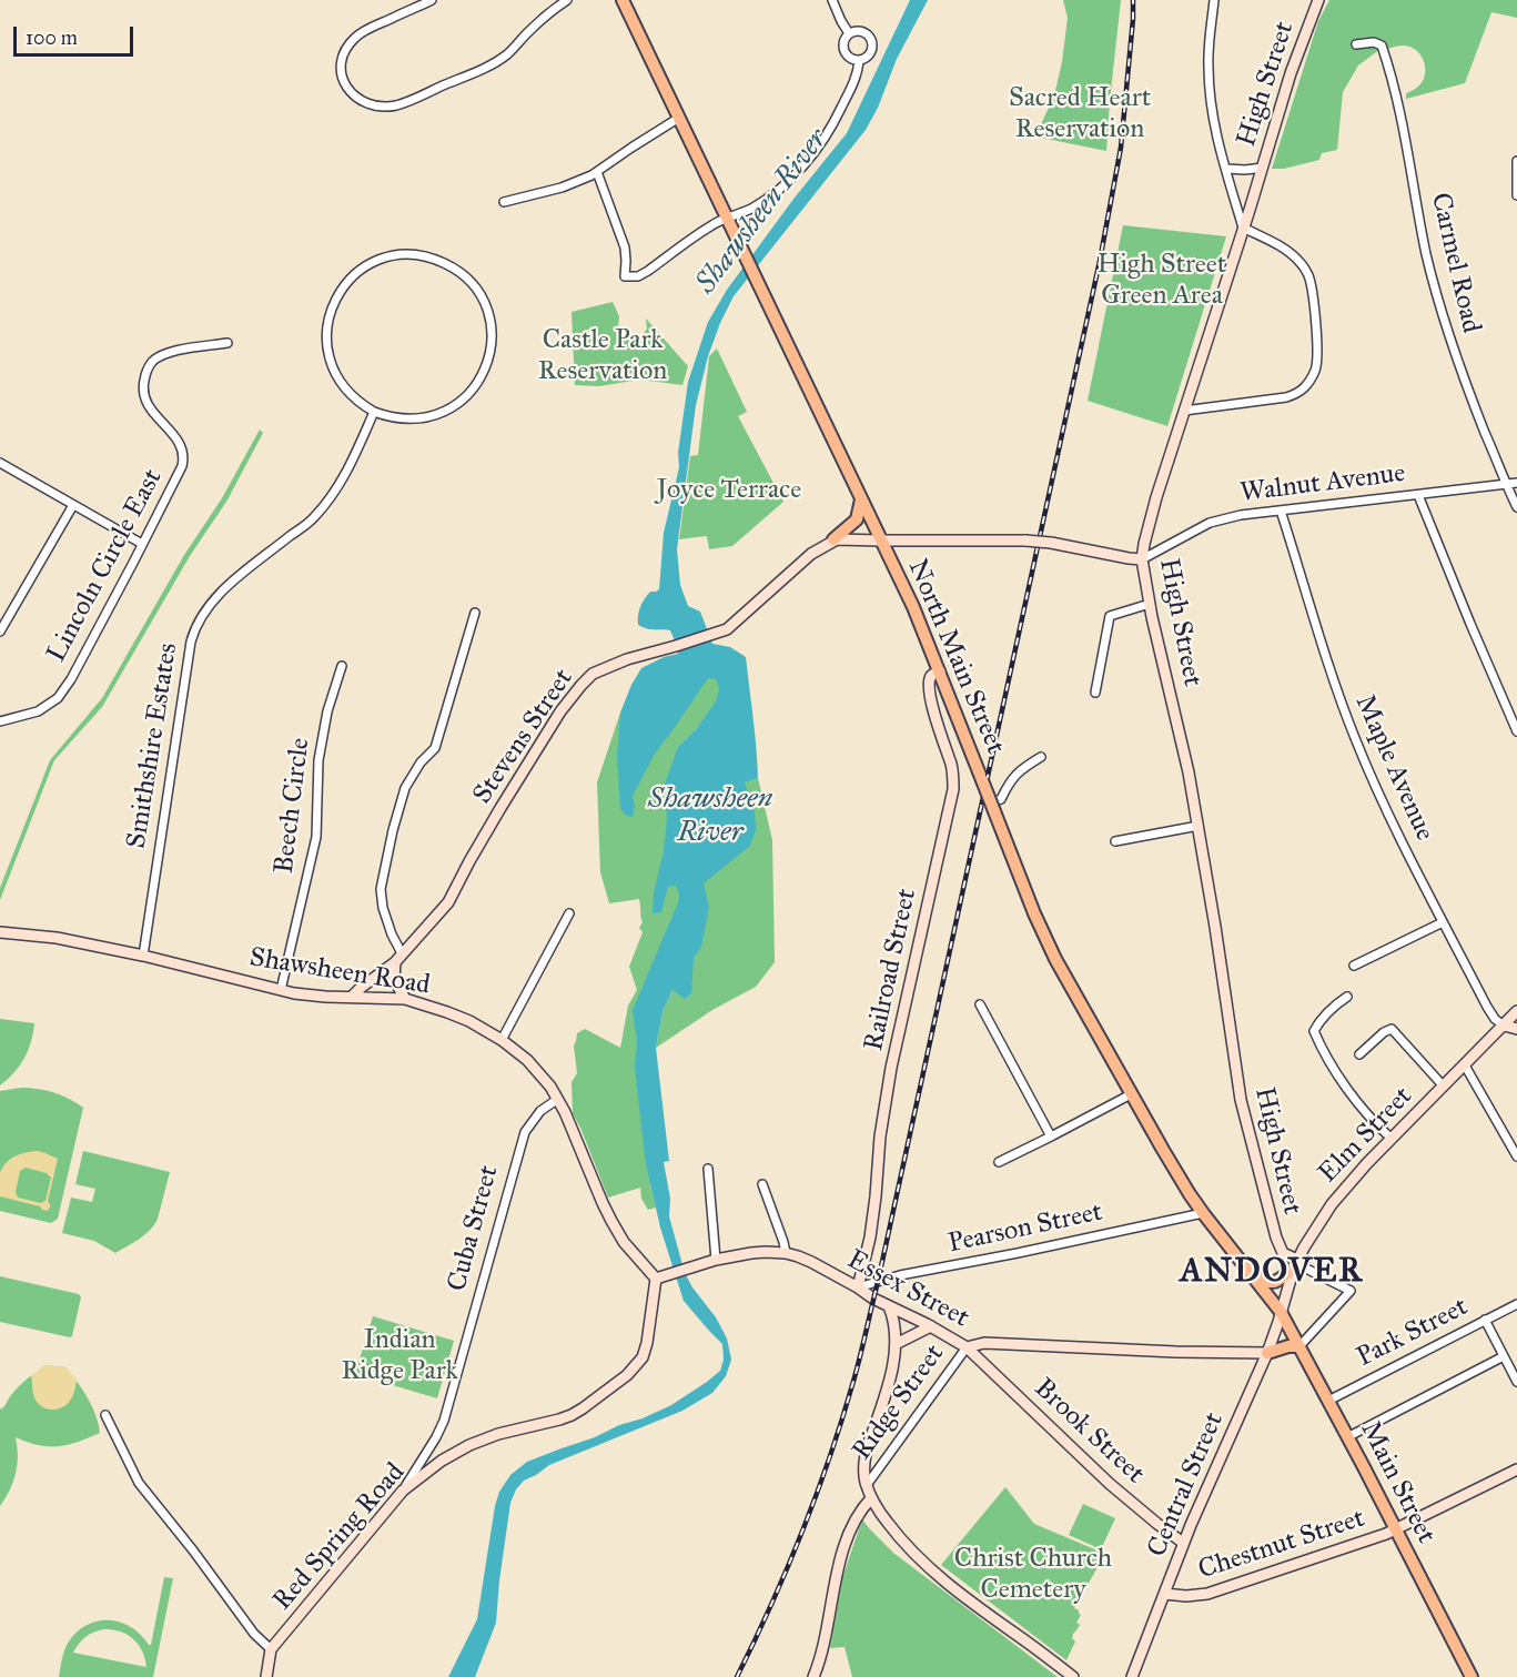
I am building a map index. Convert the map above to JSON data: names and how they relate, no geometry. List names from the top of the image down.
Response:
{
  "streets": {
    "main road": [
      "High Street",
      "North Main Street",
      "Stevens Street",
      "Railroad Street",
      "Shawsheen Road",
      "Elm Street",
      "Essex Street",
      "Brook Street",
      "Main Street",
      "Central Street",
      "Red Spring Road",
      "Chestnut Street"
    ],
    "street": [
      "Carmel Road",
      "Walnut Avenue",
      "Lincoln Circle East",
      "Smithshire Estates",
      "Maple Avenue",
      "Beech Circle",
      "Cuba Street",
      "Pearson Street",
      "Park Street",
      "Ridge Street"
    ]
  },
  "crossings": [
    ["High Street", "Walnut Avenue"],
    ["High Street", "Elm Street"],
    ["Carmel Road", "Walnut Avenue"],
    ["Walnut Avenue", "Maple Avenue"],
    ["North Main Street", "Railroad Street"],
    ["North Main Street", "Elm Street"],
    ["North Main Street", "Pearson Street"],
    ["North Main Street", "Main Street"],
    ["North Main Street", "Central Street"],
    ["Stevens Street", "Shawsheen Road"],
    ["Smithshire Estates", "Shawsheen Road"],
    ["Maple Avenue", "Elm Street"],
    ["Beech Circle", "Shawsheen Road"],
    ["Railroad Street", "Pearson Street"],
    ["Railroad Street", "Essex Street"],
    ["Shawsheen Road", "Cuba Street"],
    ["Shawsheen Road", "Essex Street"],
    ["Shawsheen Road", "Red Spring Road"],
    ["Elm Street", "Main Street"],
    ["Elm Street", "Central Street"],
    ["Cuba Street", "Red Spring Road"],
    ["Pearson Street", "Essex Street"],
    ["Essex Street", "Ridge Street"],
    ["Essex Street", "Brook Street"],
    ["Essex Street", "Central Street"],
    ["Essex Street", "Red Spring Road"],
    ["Park Street", "Main Street"],
    ["Ridge Street", "Brook Street"],
    ["Brook Street", "Central Street"],
    ["Main Street", "Central Street"],
    ["Main Street", "Chestnut Street"],
    ["Central Street", "Chestnut Street"]
  ],
  "districts": ["ANDOVER"],
  "water": ["Shawsheen River"],
  "parks": [
    "Sacred Heart Reservation",
    "High Street Green Area",
    "Castle Park Reservation",
    "Joyce Terrace",
    "Indian Ridge Park",
    "Christ Church Cemetery"
  ],
  "scale_bar": "100 m"
}
